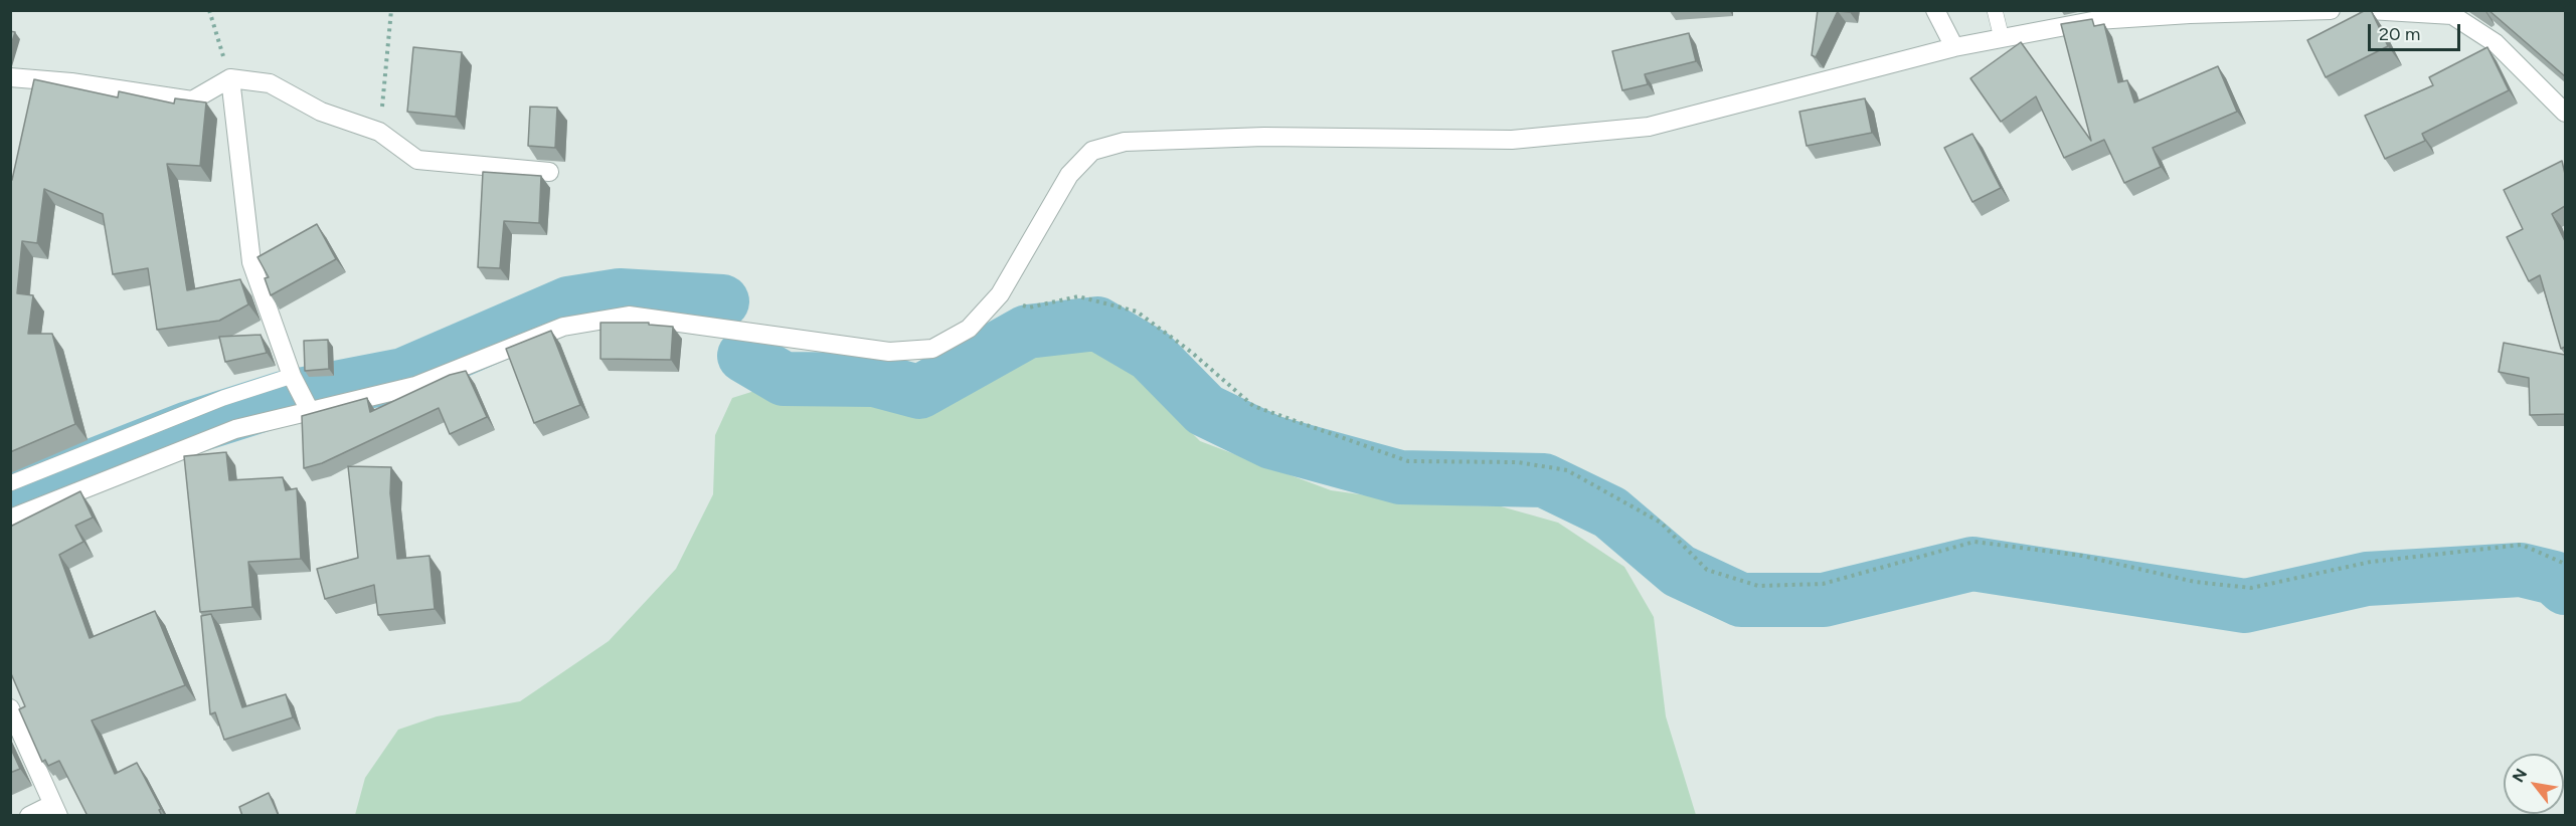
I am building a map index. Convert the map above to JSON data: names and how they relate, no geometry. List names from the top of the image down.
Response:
{
  "scale_bar": "20 m",
  "north": "top left"
}
